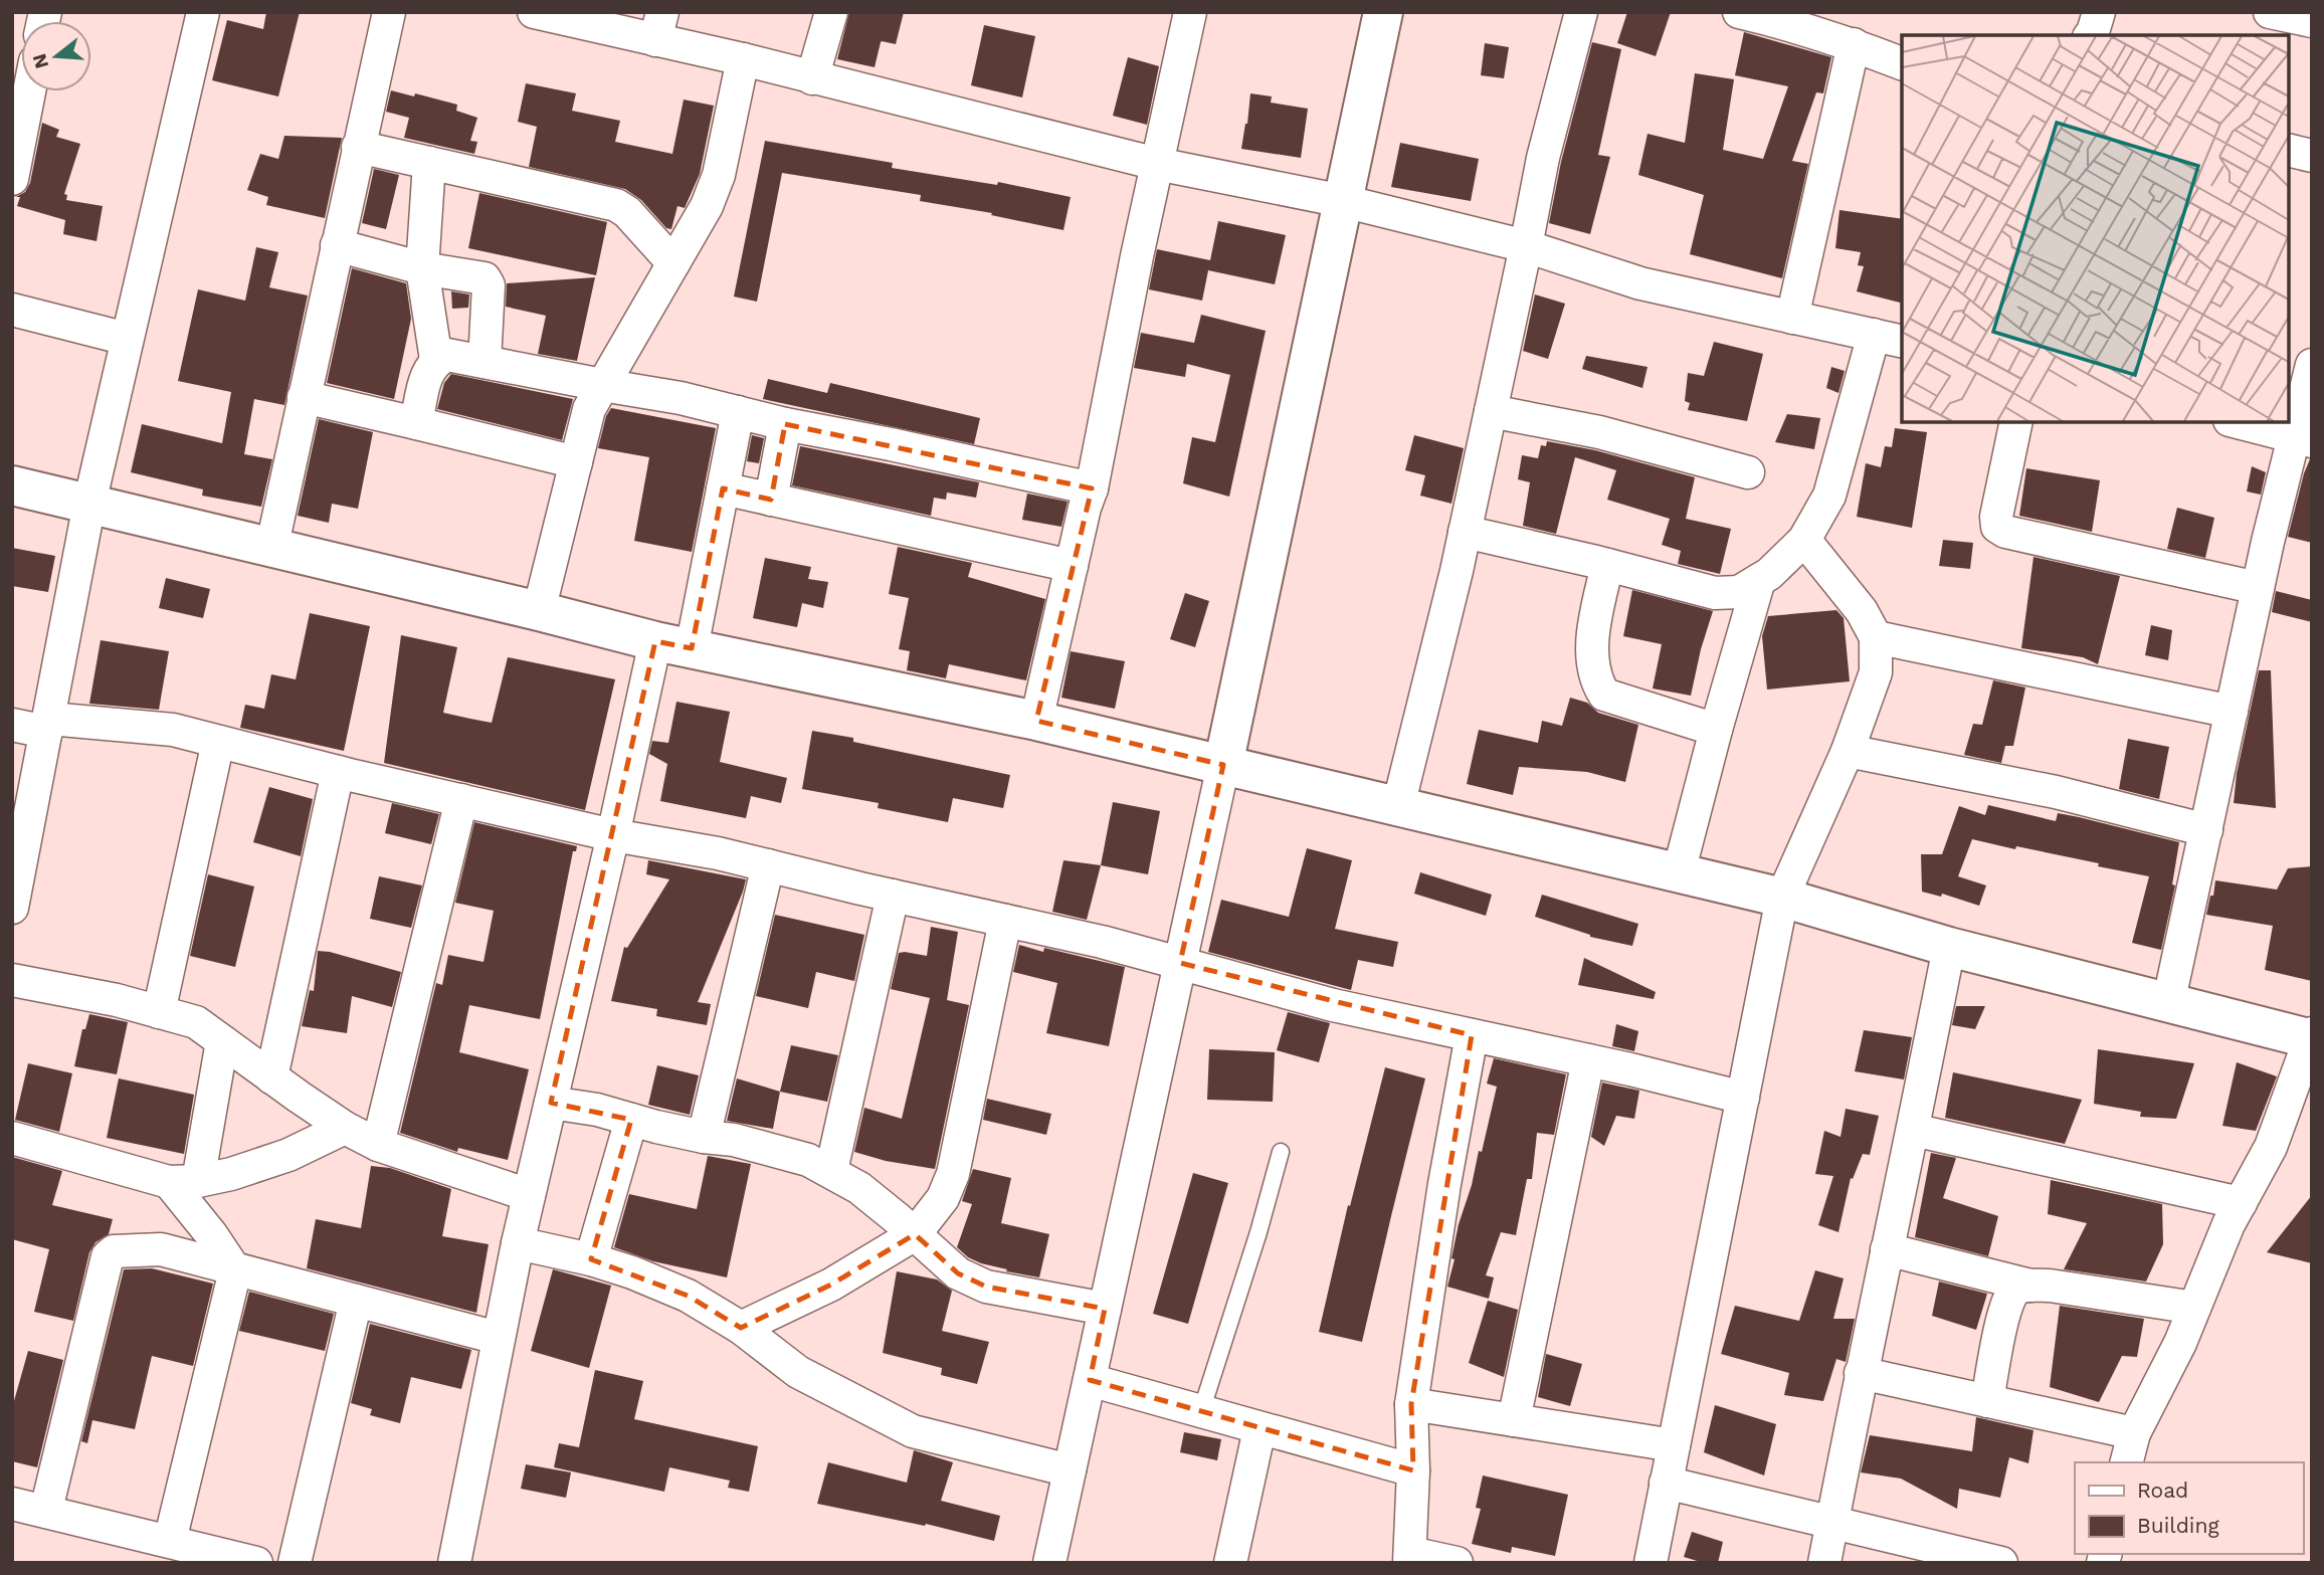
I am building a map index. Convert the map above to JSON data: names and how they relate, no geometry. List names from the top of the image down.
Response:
{
  "legend": ["Road", "Building"],
  "north": "left"
}
